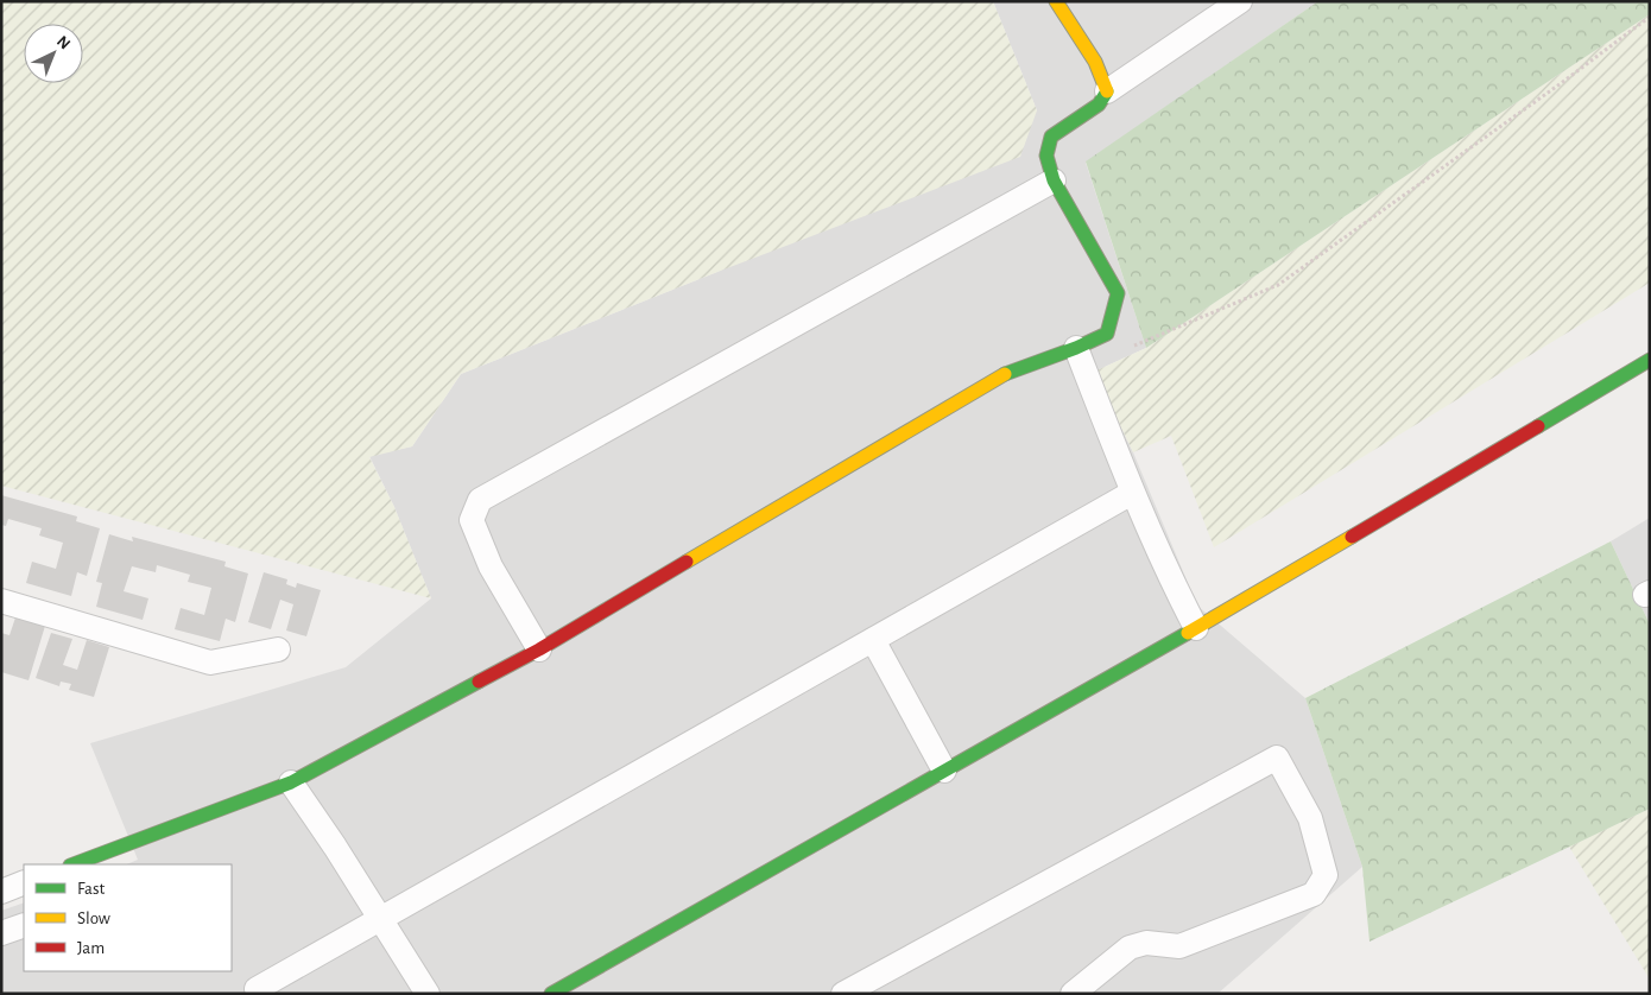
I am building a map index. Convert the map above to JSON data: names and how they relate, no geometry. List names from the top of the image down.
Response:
{
  "legend": ["Fast", "Slow", "Jam"],
  "north": "top right"
}
